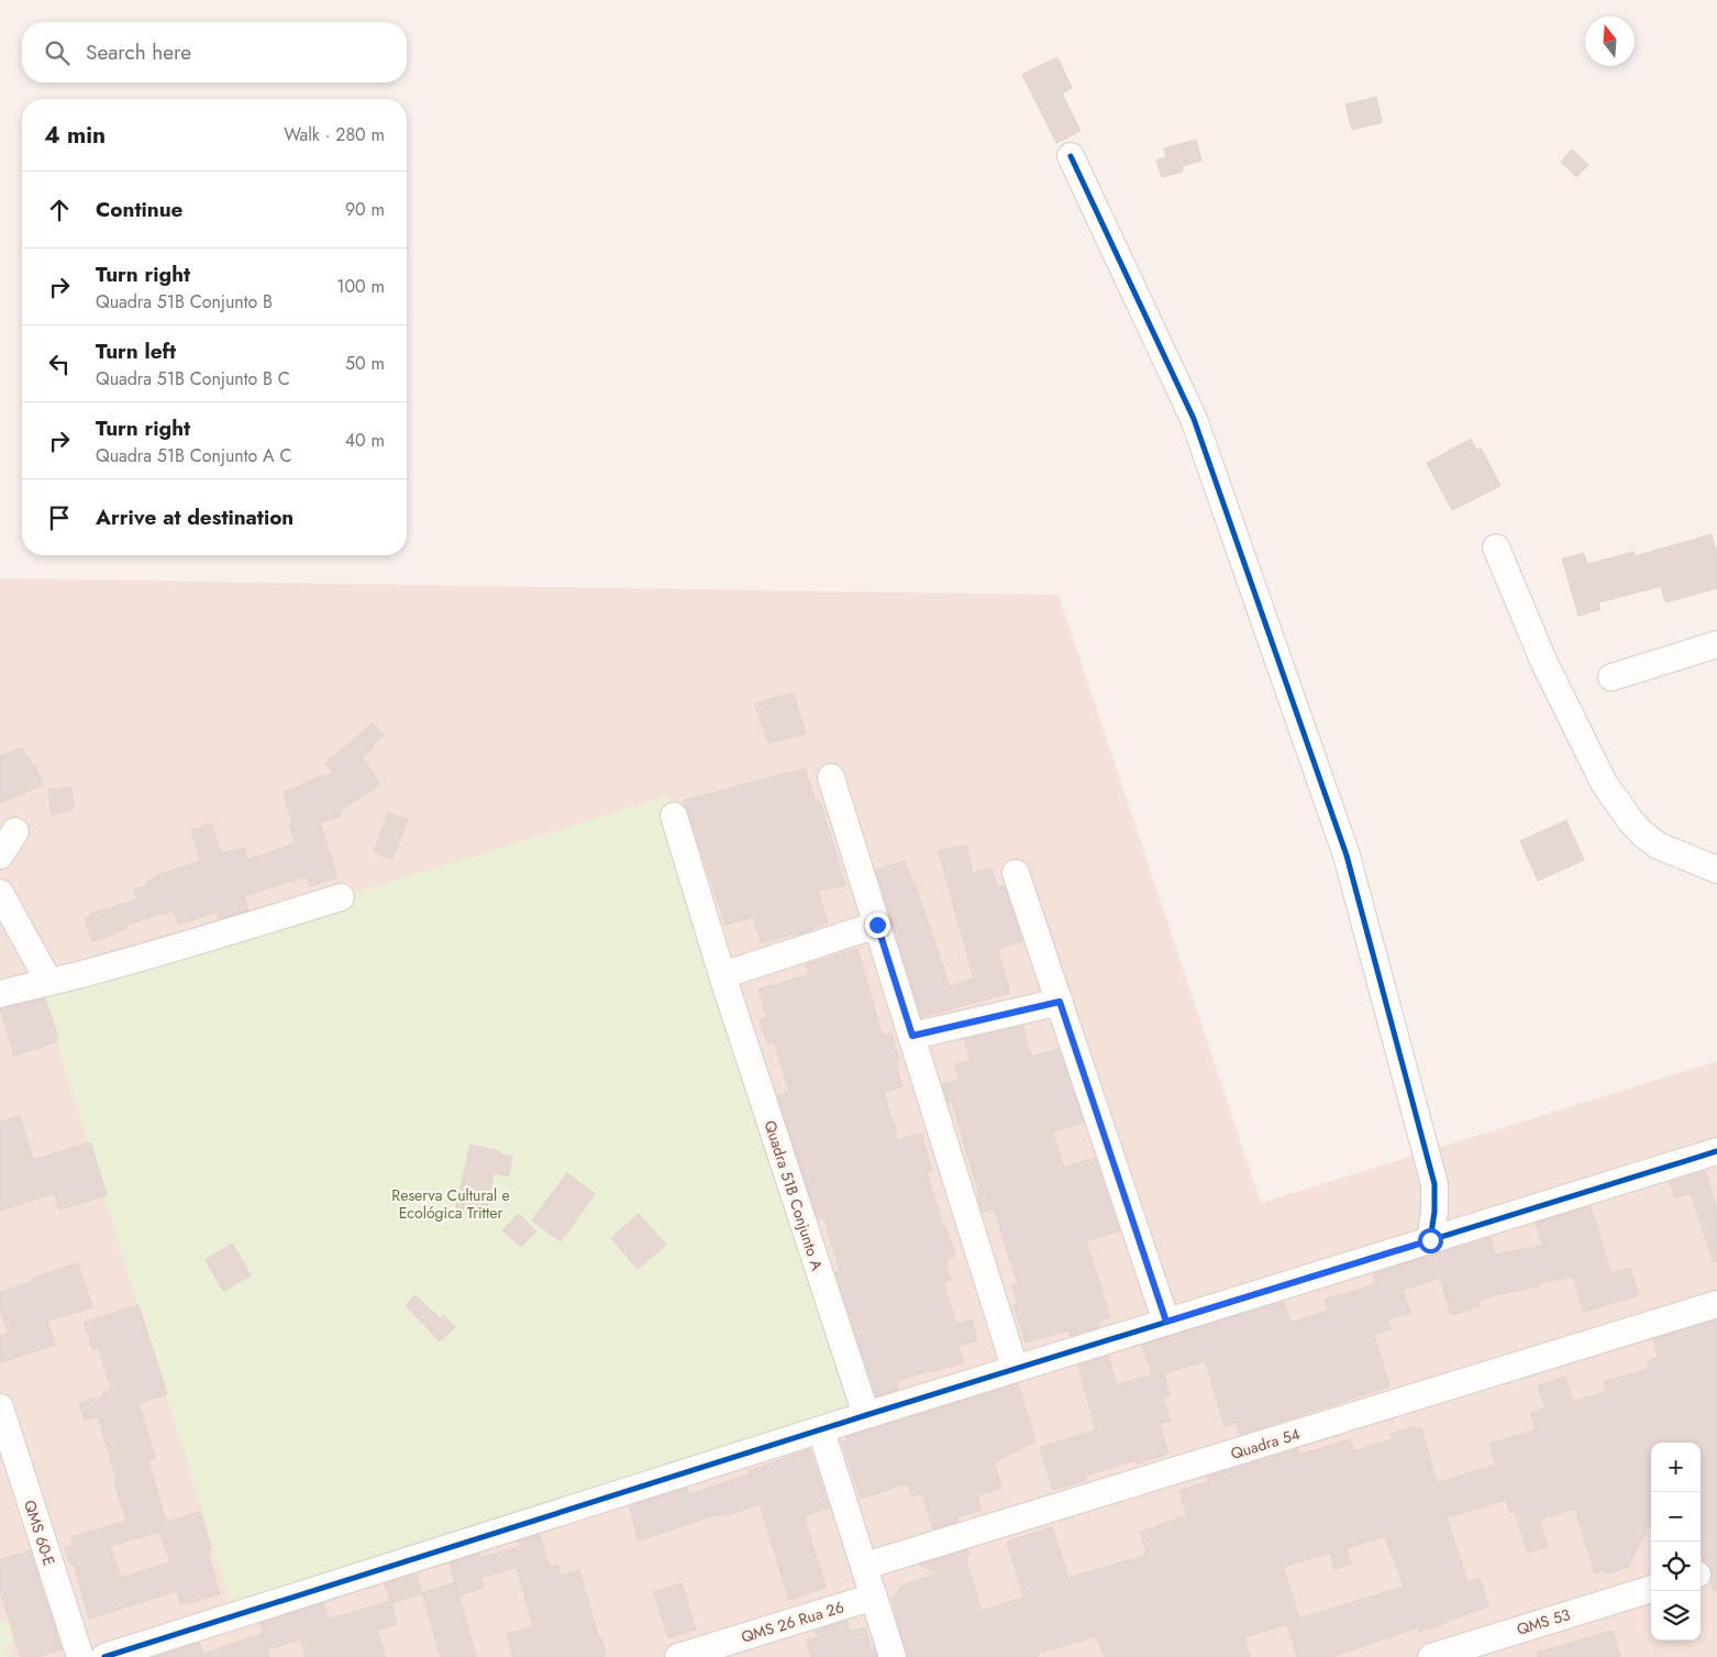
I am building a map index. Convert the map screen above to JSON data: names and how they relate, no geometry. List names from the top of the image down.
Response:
{
  "streets": {
    "street": [
      "Quadra 51B Conjunto A",
      "Quadra 54",
      "QMS 60-E",
      "QMS 26 Rua 26",
      "QMS 53"
    ]
  },
  "parks": ["Reserva Cultural e Ecológica Tritter"],
  "north": "top",
  "page": {
    "search": "Search here",
    "heading": ["4 min", "Walk · 280 m"],
    "list": [
      ["Continue", "90 m"],
      ["Turn right", "Quadra 51B Conjunto B", "100 m"],
      ["Turn left", "Quadra 51B Conjunto B C", "50 m"],
      ["Turn right", "Quadra 51B Conjunto A C", "40 m"],
      "Arrive at destination"
    ],
    "map_buttons": ["+", "−"]
  }
}
